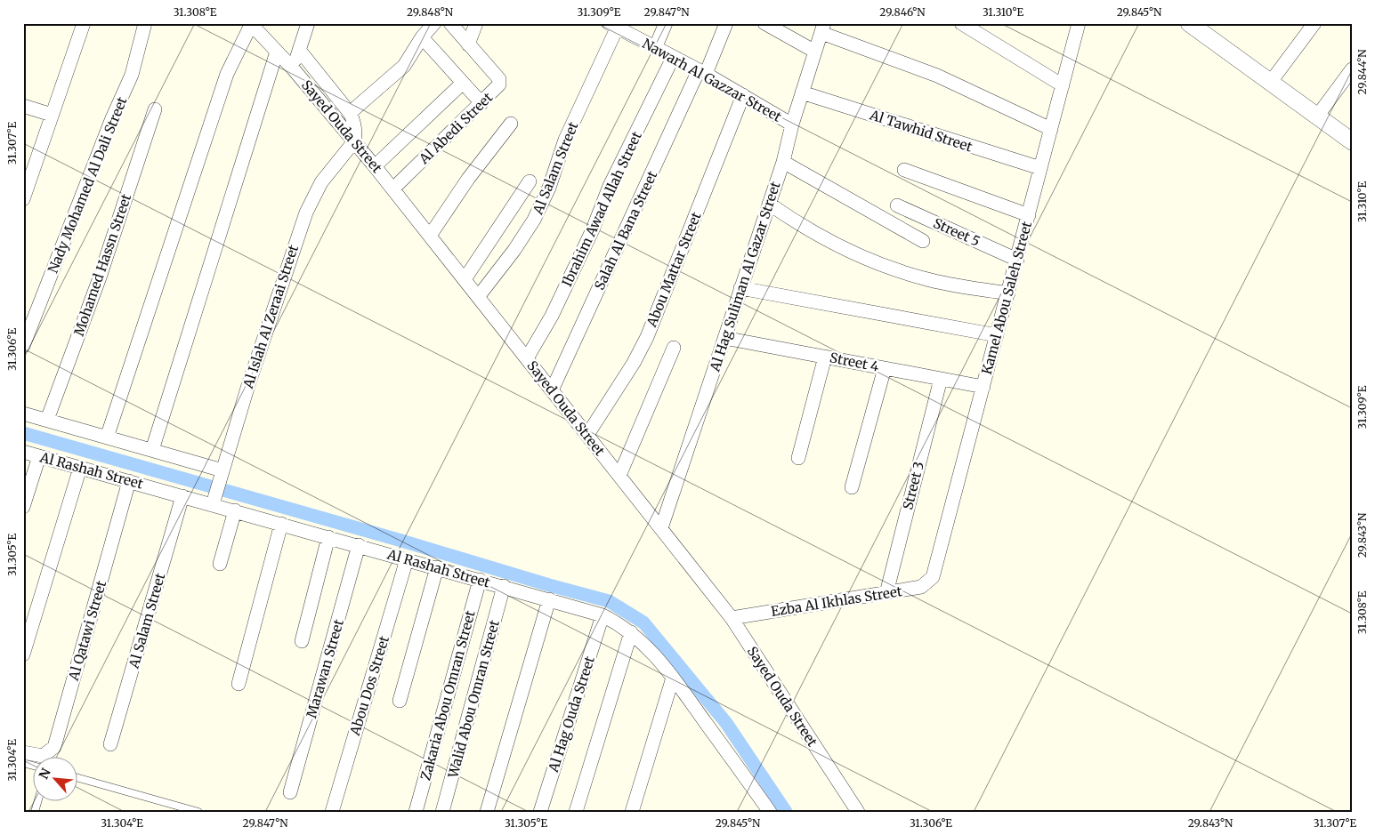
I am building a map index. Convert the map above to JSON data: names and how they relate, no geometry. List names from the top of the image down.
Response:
{
  "streets": {
    "street": [
      "Nawarh Al Gazzar Street",
      "Sayed Ouda Street",
      "Al Abedi Street",
      "Al Tawhid Street",
      "Al Salam Street",
      "Nady Mohamed Al Dali Street",
      "Ibrahim Awad Allah Street",
      "Salah Al Bana Street",
      "Street 5",
      "Mohamed Hassn Street",
      "Abou Mattar Street",
      "Al Hag Suliman Al Gazar Street",
      "Kamel Abou Saleh Street",
      "Al Islah Al Zeraai Street",
      "Street 4",
      "Al Rashah Street",
      "Street 3",
      "Ezba Al Ikhlas Street",
      "Al Qatawi Street",
      "Marawan Street",
      "Abou Dos Street",
      "Zakaria Abou Omran Street",
      "Walid Abou Omran Street",
      "Al Hag Ouda Street"
    ]
  },
  "crossings": [
    ["Nawarh Al Gazzar Street", "Al Salam Street"],
    ["Nawarh Al Gazzar Street", "Ibrahim Awad Allah Street"],
    ["Nawarh Al Gazzar Street", "Salah Al Bana Street"],
    ["Nawarh Al Gazzar Street", "Abou Mattar Street"],
    ["Nawarh Al Gazzar Street", "Al Hag Suliman Al Gazar Street"],
    ["Sayed Ouda Street", "Al Abedi Street"],
    ["Sayed Ouda Street", "Al Salam Street"],
    ["Sayed Ouda Street", "Ibrahim Awad Allah Street"],
    ["Sayed Ouda Street", "Salah Al Bana Street"],
    ["Sayed Ouda Street", "Abou Mattar Street"],
    ["Sayed Ouda Street", "Al Hag Suliman Al Gazar Street"],
    ["Sayed Ouda Street", "Al Islah Al Zeraai Street"],
    ["Sayed Ouda Street", "Ezba Al Ikhlas Street"],
    ["Al Tawhid Street", "Al Hag Suliman Al Gazar Street"],
    ["Al Tawhid Street", "Kamel Abou Saleh Street"],
    ["Al Salam Street", "Al Rashah Street"],
    ["Street 5", "Kamel Abou Saleh Street"],
    ["Al Hag Suliman Al Gazar Street", "Street 4"],
    ["Kamel Abou Saleh Street", "Street 4"],
    ["Kamel Abou Saleh Street", "Ezba Al Ikhlas Street"],
    ["Al Islah Al Zeraai Street", "Al Rashah Street"],
    ["Street 4", "Street 3"],
    ["Al Rashah Street", "Al Qatawi Street"],
    ["Al Rashah Street", "Marawan Street"],
    ["Al Rashah Street", "Abou Dos Street"],
    ["Al Rashah Street", "Zakaria Abou Omran Street"],
    ["Al Rashah Street", "Walid Abou Omran Street"],
    ["Al Rashah Street", "Al Hag Ouda Street"],
    ["Street 3", "Ezba Al Ikhlas Street"]
  ],
  "north": "top left",
  "coordinates": [
    "31.308°E",
    "29.848°N",
    "31.309°E",
    "29.847°N",
    "29.846°N",
    "31.310°E",
    "29.845°N",
    "29.844°N",
    "31.307°E",
    "31.306°E",
    "29.843°N",
    "31.305°E",
    "31.304°E"
  ]
}
